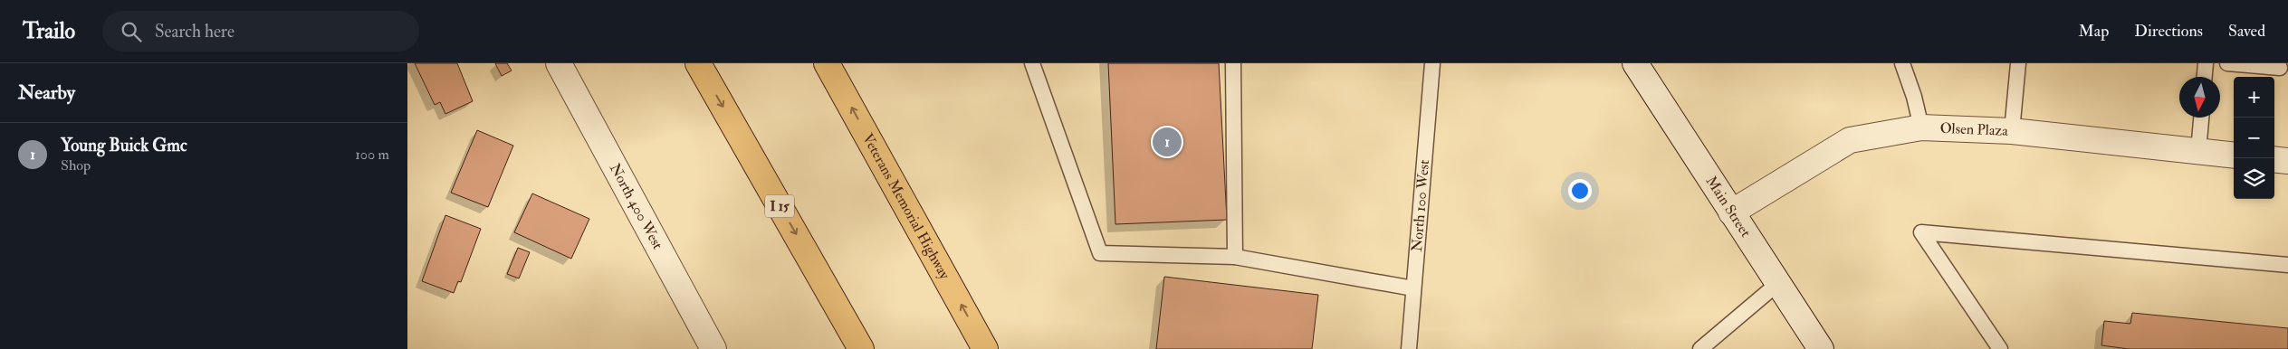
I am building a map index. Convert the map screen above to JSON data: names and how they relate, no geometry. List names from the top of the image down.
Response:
{
  "streets": {
    "highway": ["I 15", "Veterans Memorial Highway"],
    "street": ["Olsen Plaza", "North 400 West", "Main Street"],
    "lane": ["North 100 West"]
  },
  "crossings": [
    ["Olsen Plaza", "Main Street"]
  ],
  "north": "bottom",
  "page": {
    "header": "Trailo",
    "search": "Search here",
    "nav": ["Map", "Directions", "Saved"],
    "heading": "Nearby",
    "map_buttons": ["+", "−"],
    "list": [
      {
        "mark": "1",
        "name": "Young Buick Gmc",
        "note": "Shop",
        "value": "100 m"
      }
    ],
    "pins": "1"
  }
}
